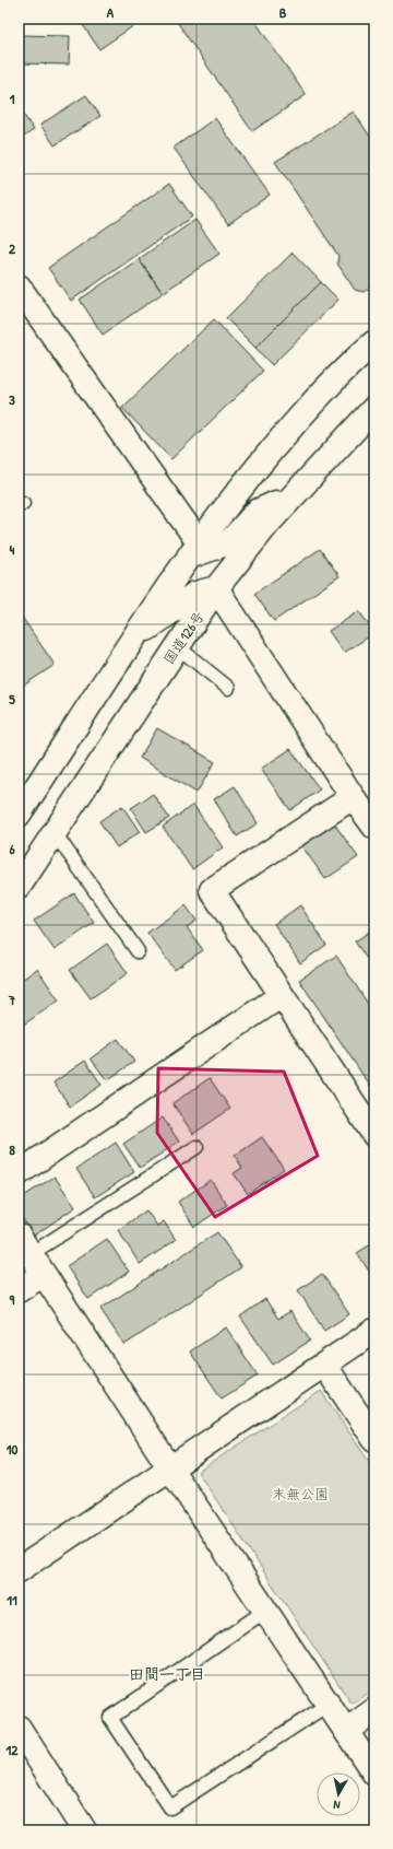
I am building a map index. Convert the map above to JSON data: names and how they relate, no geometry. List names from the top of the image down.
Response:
{
  "streets": {
    "main road": ["国道126号"]
  },
  "districts": ["田間一丁目"],
  "parks": ["末無公園"],
  "north": "bottom",
  "grid": {
    "columns": ["A", "B"],
    "rows": [
      "1",
      "2",
      "3",
      "4",
      "5",
      "6",
      "7",
      "8",
      "9",
      "10",
      "11",
      "12"
    ]
  }
}
